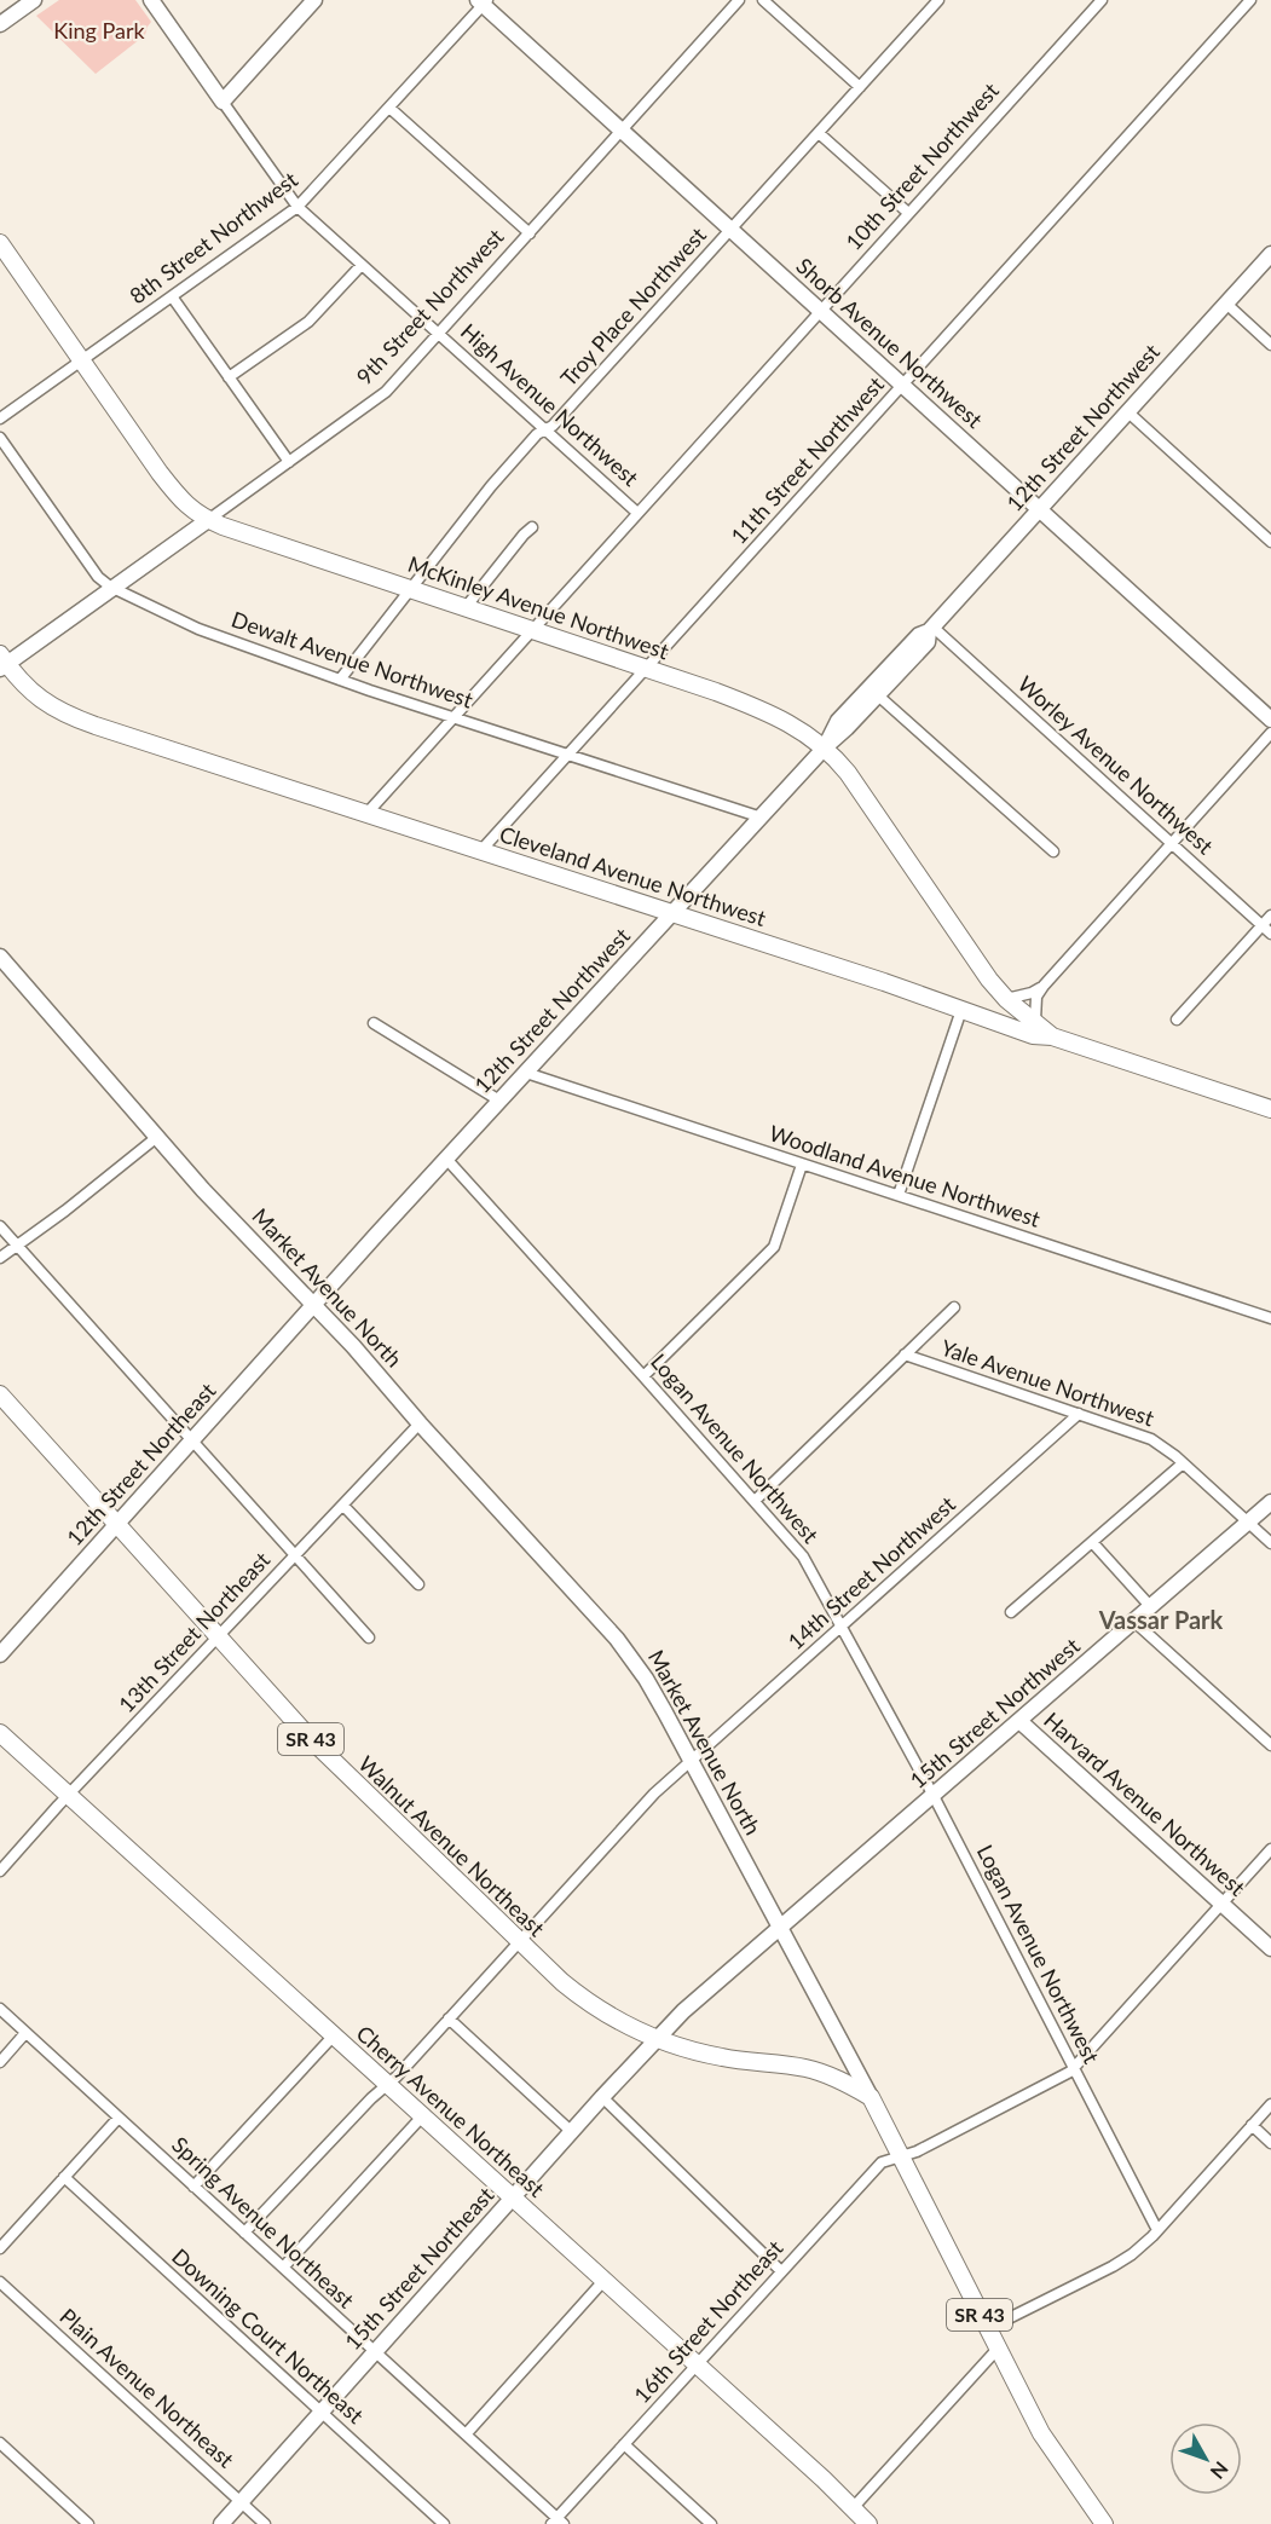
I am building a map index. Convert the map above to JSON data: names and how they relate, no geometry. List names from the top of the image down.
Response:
{
  "streets": {
    "main road": [
      "McKinley Avenue Northwest",
      "Cleveland Avenue Northwest",
      "Market Avenue North",
      "SR 43",
      "Walnut Avenue Northeast",
      "Cherry Avenue Northeast"
    ],
    "street": [
      "10th Street Northwest",
      "8th Street Northwest",
      "9th Street Northwest",
      "Troy Place Northwest",
      "Shorb Avenue Northwest",
      "High Avenue Northwest",
      "12th Street Northwest",
      "11th Street Northwest",
      "Dewalt Avenue Northwest",
      "Worley Avenue Northwest",
      "Woodland Avenue Northwest",
      "Yale Avenue Northwest",
      "Logan Avenue Northwest",
      "12th Street Northeast",
      "14th Street Northwest",
      "13th Street Northeast",
      "15th Street Northwest",
      "Harvard Avenue Northwest",
      "Spring Avenue Northeast",
      "15th Street Northeast",
      "16th Street Northeast",
      "Downing Court Northeast",
      "Plain Avenue Northeast"
    ]
  },
  "crossings": [
    ["10th Street Northwest", "Shorb Avenue Northwest"],
    ["10th Street Northwest", "High Avenue Northwest"],
    ["10th Street Northwest", "McKinley Avenue Northwest"],
    ["10th Street Northwest", "Dewalt Avenue Northwest"],
    ["10th Street Northwest", "Cleveland Avenue Northwest"],
    ["8th Street Northwest", "Shorb Avenue Northwest"],
    ["8th Street Northwest", "High Avenue Northwest"],
    ["8th Street Northwest", "McKinley Avenue Northwest"],
    ["9th Street Northwest", "Shorb Avenue Northwest"],
    ["9th Street Northwest", "High Avenue Northwest"],
    ["9th Street Northwest", "McKinley Avenue Northwest"],
    ["9th Street Northwest", "Dewalt Avenue Northwest"],
    ["9th Street Northwest", "Cleveland Avenue Northwest"],
    ["Troy Place Northwest", "Shorb Avenue Northwest"],
    ["Troy Place Northwest", "High Avenue Northwest"],
    ["Troy Place Northwest", "McKinley Avenue Northwest"],
    ["Troy Place Northwest", "Dewalt Avenue Northwest"],
    ["Shorb Avenue Northwest", "12th Street Northwest"],
    ["Shorb Avenue Northwest", "11th Street Northwest"],
    ["12th Street Northwest", "McKinley Avenue Northwest"],
    ["12th Street Northwest", "Dewalt Avenue Northwest"],
    ["12th Street Northwest", "Worley Avenue Northwest"],
    ["12th Street Northwest", "Cleveland Avenue Northwest"],
    ["12th Street Northwest", "Woodland Avenue Northwest"],
    ["12th Street Northwest", "Market Avenue North"],
    ["12th Street Northwest", "Logan Avenue Northwest"],
    ["12th Street Northwest", "12th Street Northeast"],
    ["11th Street Northwest", "McKinley Avenue Northwest"],
    ["11th Street Northwest", "Dewalt Avenue Northwest"],
    ["11th Street Northwest", "Cleveland Avenue Northwest"],
    ["McKinley Avenue Northwest", "Cleveland Avenue Northwest"],
    ["Market Avenue North", "12th Street Northeast"],
    ["Market Avenue North", "14th Street Northwest"],
    ["Market Avenue North", "13th Street Northeast"],
    ["Market Avenue North", "15th Street Northwest"],
    ["Market Avenue North", "Walnut Avenue Northeast"],
    ["Market Avenue North", "15th Street Northeast"],
    ["Market Avenue North", "16th Street Northeast"],
    ["Yale Avenue Northwest", "14th Street Northwest"],
    ["Yale Avenue Northwest", "15th Street Northwest"],
    ["Logan Avenue Northwest", "14th Street Northwest"],
    ["Logan Avenue Northwest", "15th Street Northwest"],
    ["Logan Avenue Northwest", "16th Street Northeast"],
    ["12th Street Northeast", "Walnut Avenue Northeast"],
    ["14th Street Northwest", "Walnut Avenue Northeast"],
    ["14th Street Northwest", "Cherry Avenue Northeast"],
    ["14th Street Northwest", "Spring Avenue Northeast"],
    ["13th Street Northeast", "Walnut Avenue Northeast"],
    ["13th Street Northeast", "Cherry Avenue Northeast"],
    ["15th Street Northwest", "Harvard Avenue Northwest"],
    ["15th Street Northwest", "15th Street Northeast"],
    ["Harvard Avenue Northwest", "16th Street Northeast"],
    ["Walnut Avenue Northeast", "15th Street Northeast"],
    ["Cherry Avenue Northeast", "15th Street Northeast"],
    ["Cherry Avenue Northeast", "16th Street Northeast"],
    ["Spring Avenue Northeast", "15th Street Northeast"],
    ["Spring Avenue Northeast", "16th Street Northeast"],
    ["15th Street Northeast", "Downing Court Northeast"],
    ["15th Street Northeast", "Plain Avenue Northeast"]
  ],
  "districts": ["Vassar Park"],
  "parks": ["King Park"],
  "north": "bottom right"
}
